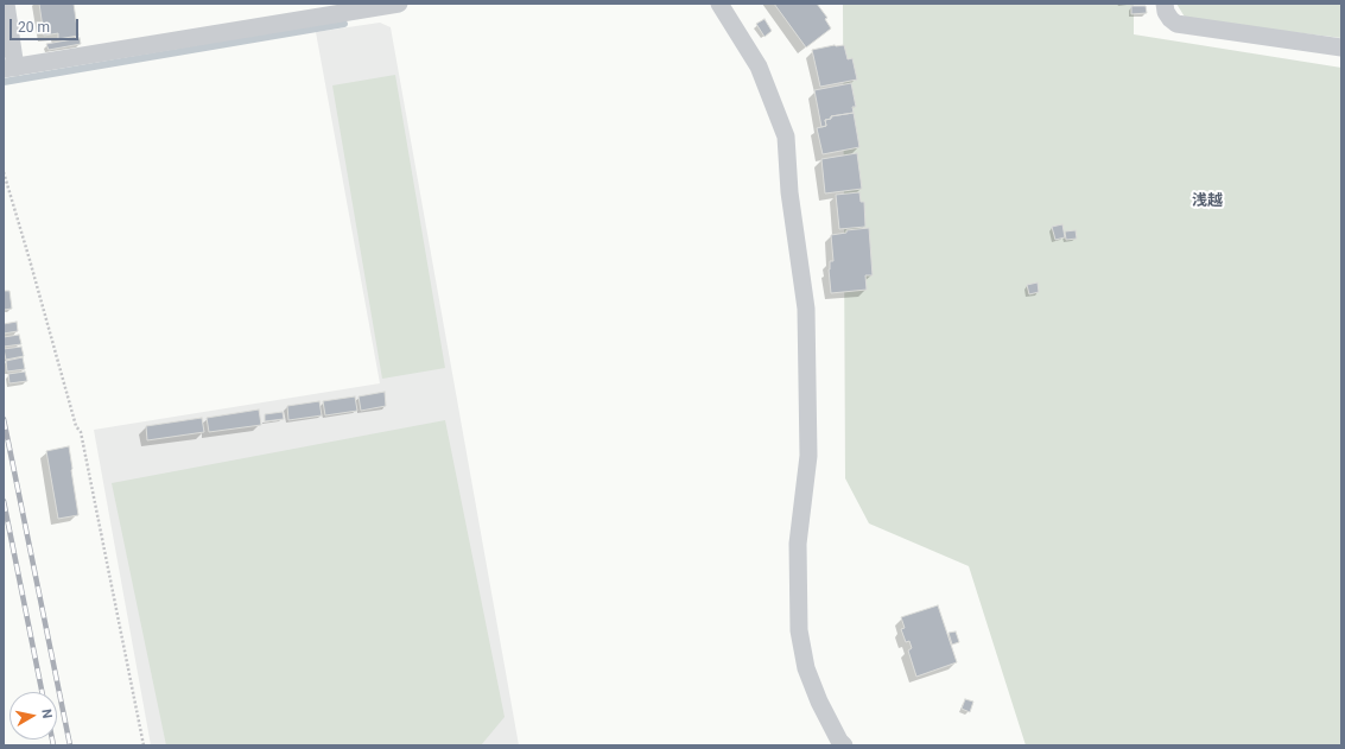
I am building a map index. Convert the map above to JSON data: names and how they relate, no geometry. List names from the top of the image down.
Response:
{
  "districts": ["浅越"],
  "scale_bar": "20 m",
  "north": "right"
}
